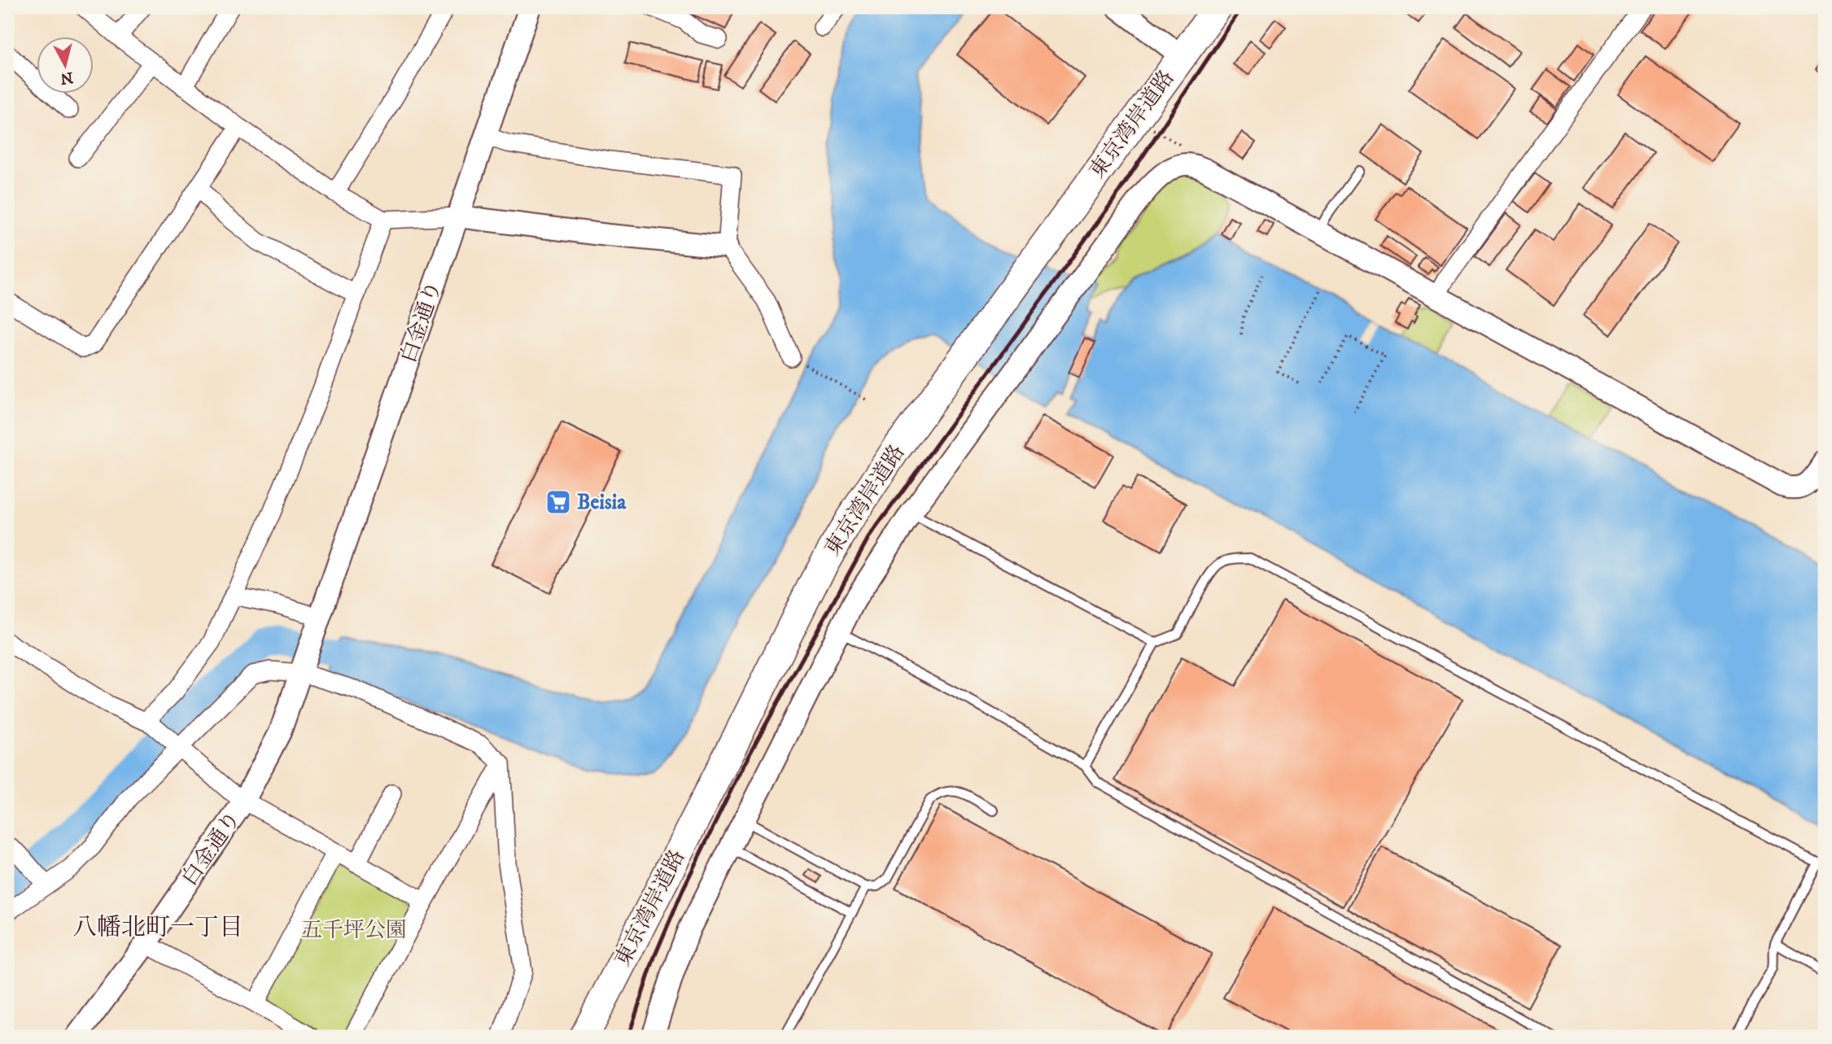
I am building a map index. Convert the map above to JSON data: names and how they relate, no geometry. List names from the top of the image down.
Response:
{
  "streets": {
    "highway": ["東京湾岸道路"],
    "street": ["白金通り"]
  },
  "districts": ["八幡北町一丁目"],
  "parks": ["五千坪公園"],
  "places": {
    "supermarket": ["Beisia"]
  },
  "north": "bottom"
}
